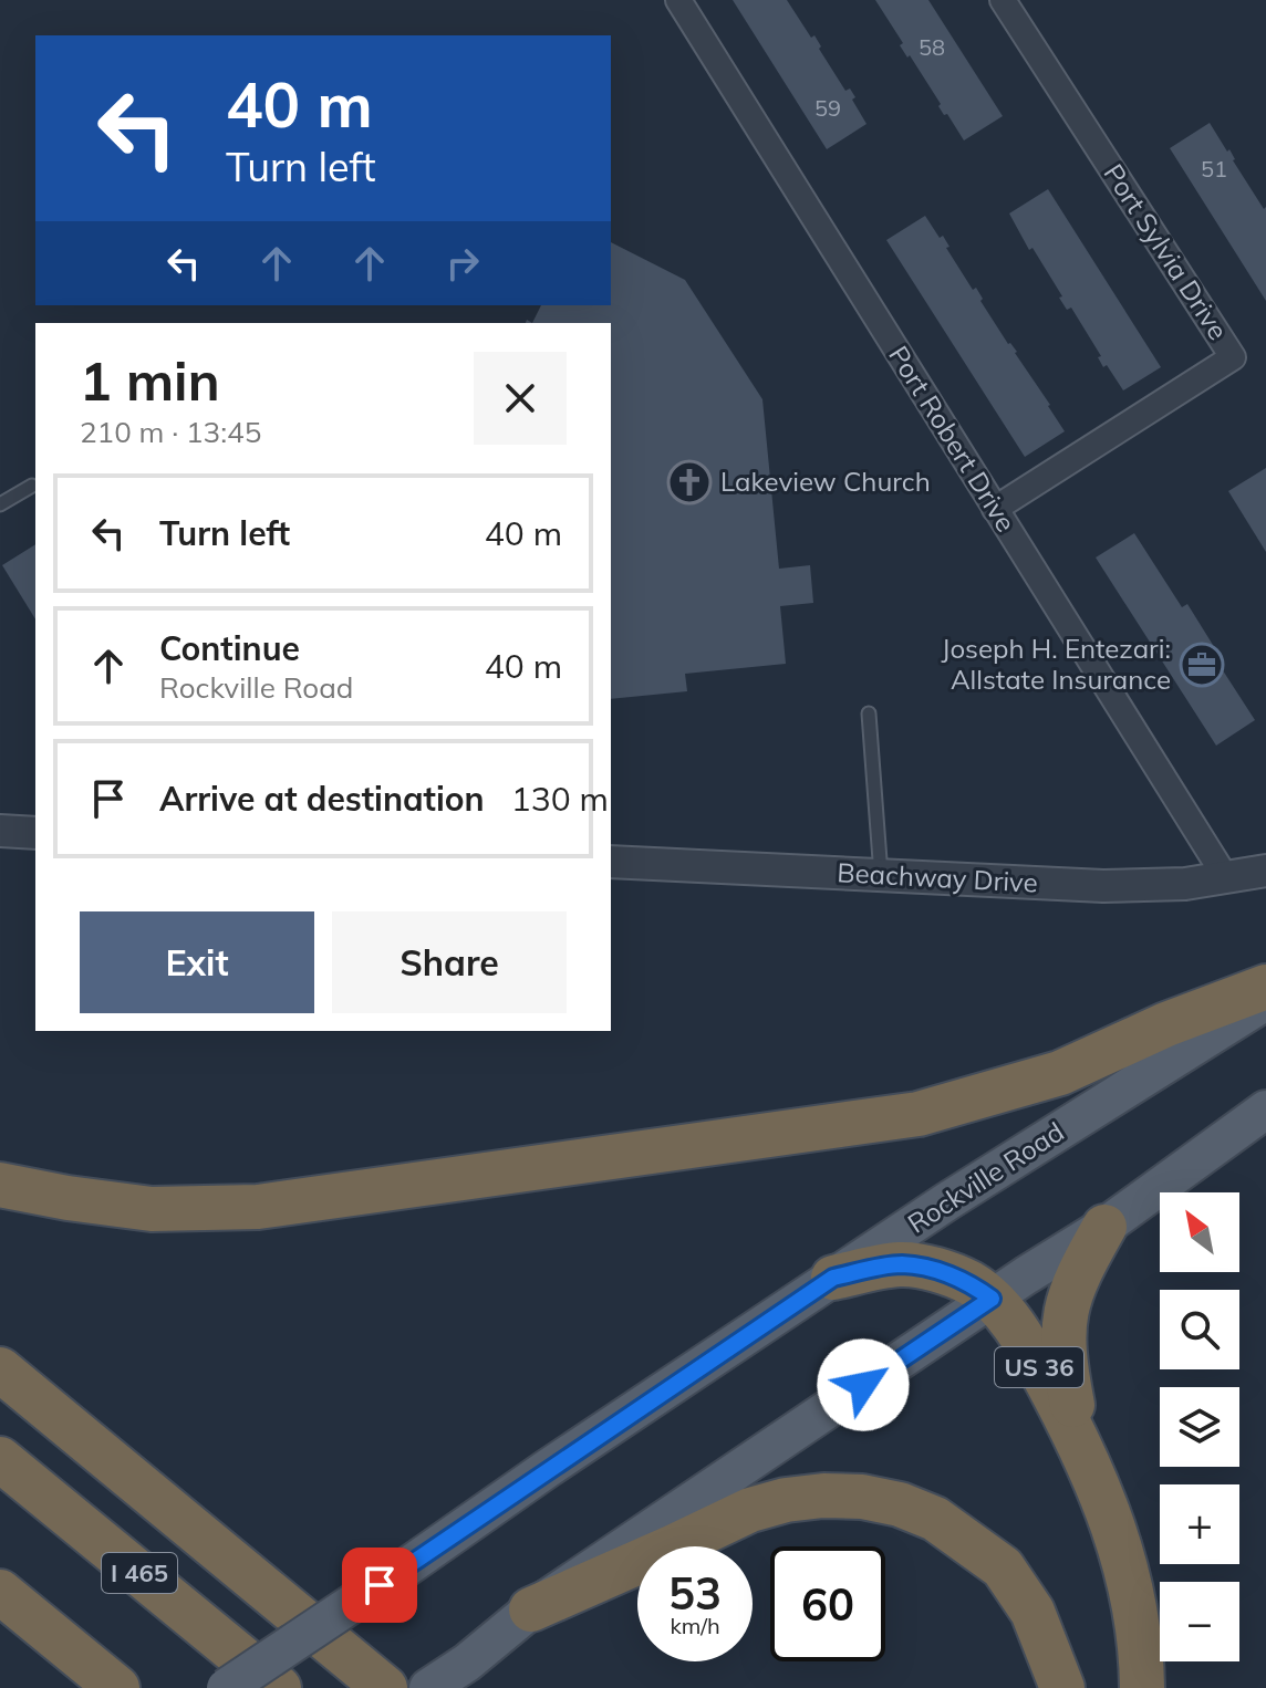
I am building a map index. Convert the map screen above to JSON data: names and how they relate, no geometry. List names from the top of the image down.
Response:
{
  "streets": {
    "highway": ["US 36", "I 465"],
    "main road": ["Rockville Road"],
    "street": ["Port Sylvia Drive", "Port Robert Drive", "Beachway Drive"]
  },
  "crossings": [
    ["Port Sylvia Drive", "Port Robert Drive"],
    ["Port Robert Drive", "Beachway Drive"],
    ["Rockville Road", "US 36"]
  ],
  "places": {
    "church": ["Lakeview Church"],
    "office": ["Joseph H. Entezari: Allstate Insurance"]
  },
  "house_numbers": ["58", "59", "51"],
  "north": "top left",
  "page": {
    "turn": ["40 m", "Turn left"],
    "heading": ["1 min", "210 m · 13:45"],
    "list": [
      {
        "name": "Turn left",
        "value": "40 m"
      },
      {
        "name": "Continue",
        "note": "Rockville Road",
        "value": "40 m"
      },
      {
        "name": "Arrive at destination",
        "value": "130 m"
      }
    ],
    "buttons": ["Exit", "Share"],
    "map_buttons": ["+", "−"],
    "speed": "53 km/h",
    "limit": "60"
  }
}
